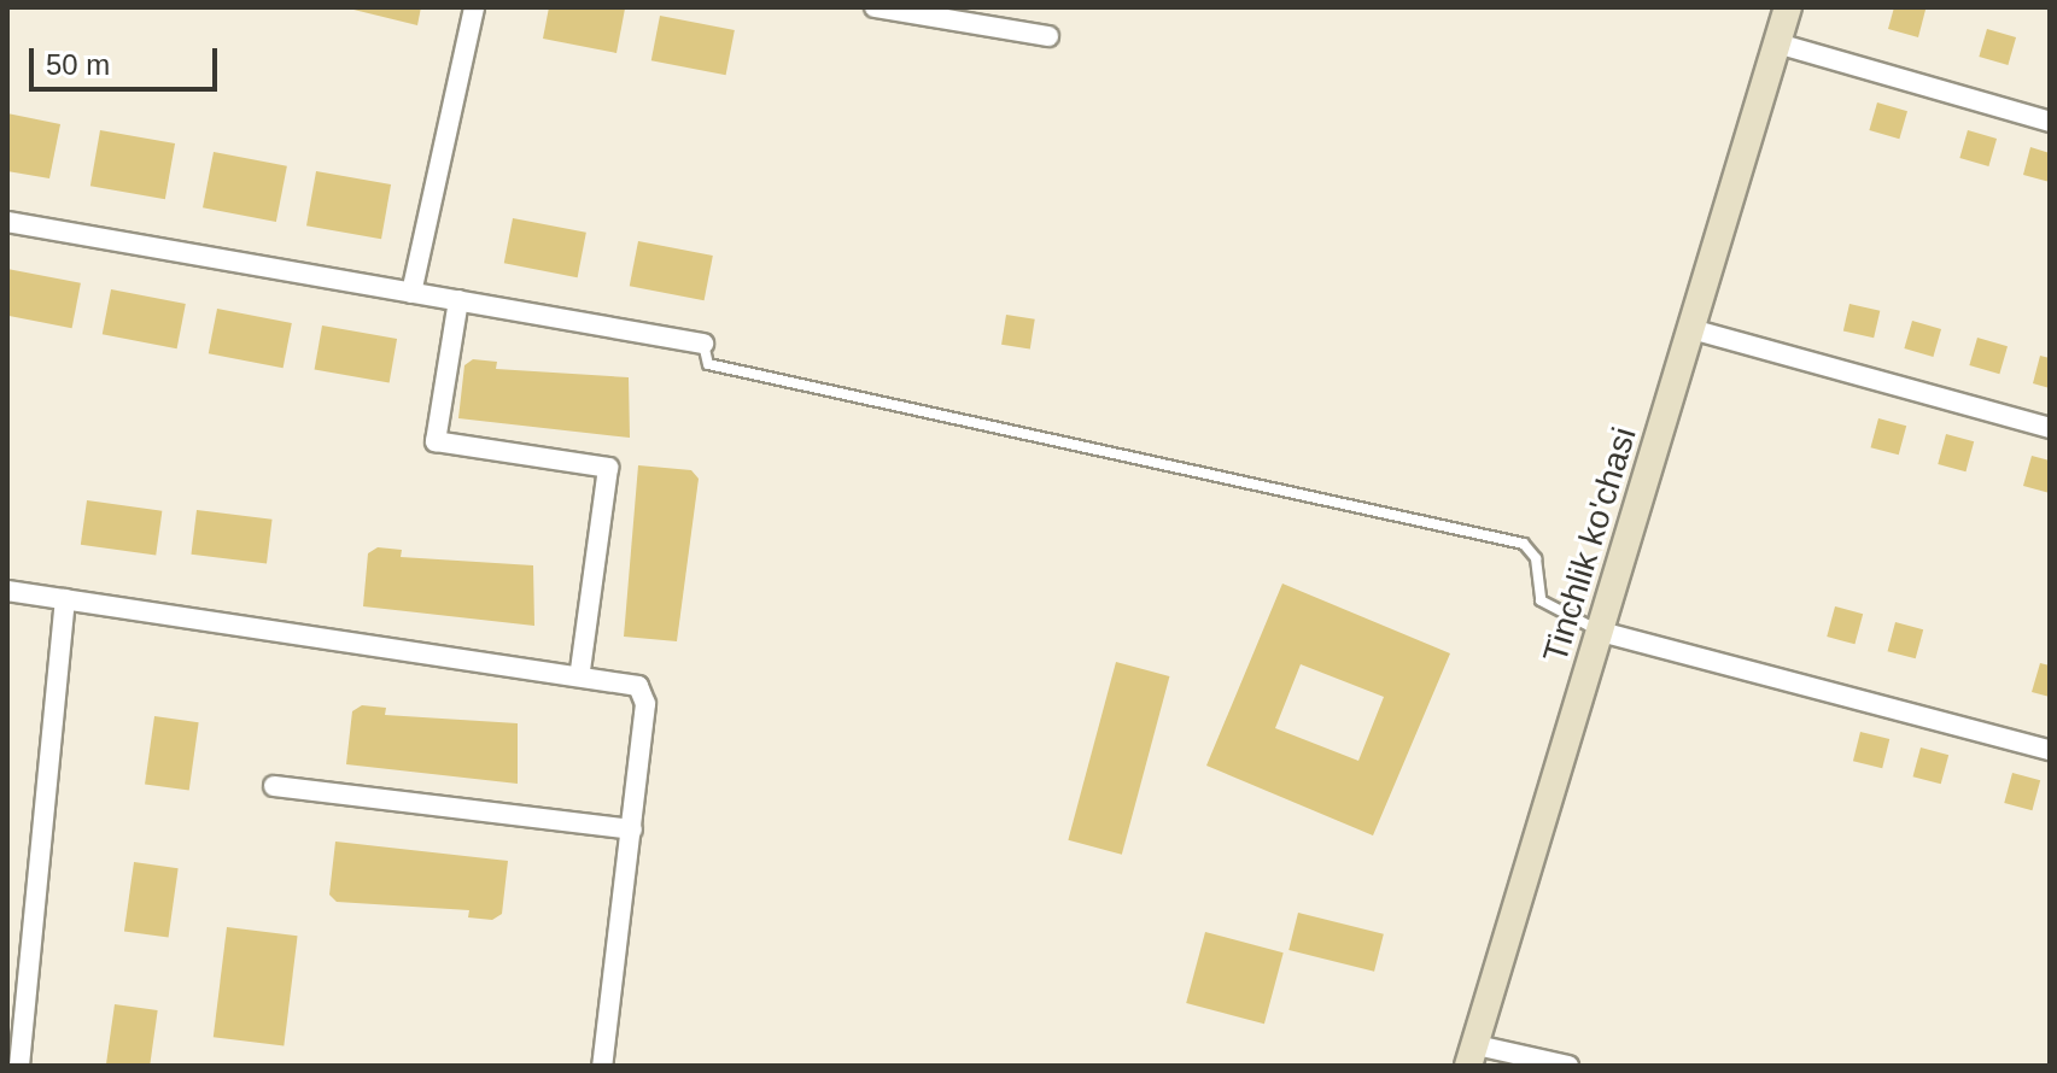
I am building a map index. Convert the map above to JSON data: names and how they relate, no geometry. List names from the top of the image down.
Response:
{
  "streets": {
    "main road": ["Tinchlik ko'chasi"]
  },
  "scale_bar": "50 m"
}
